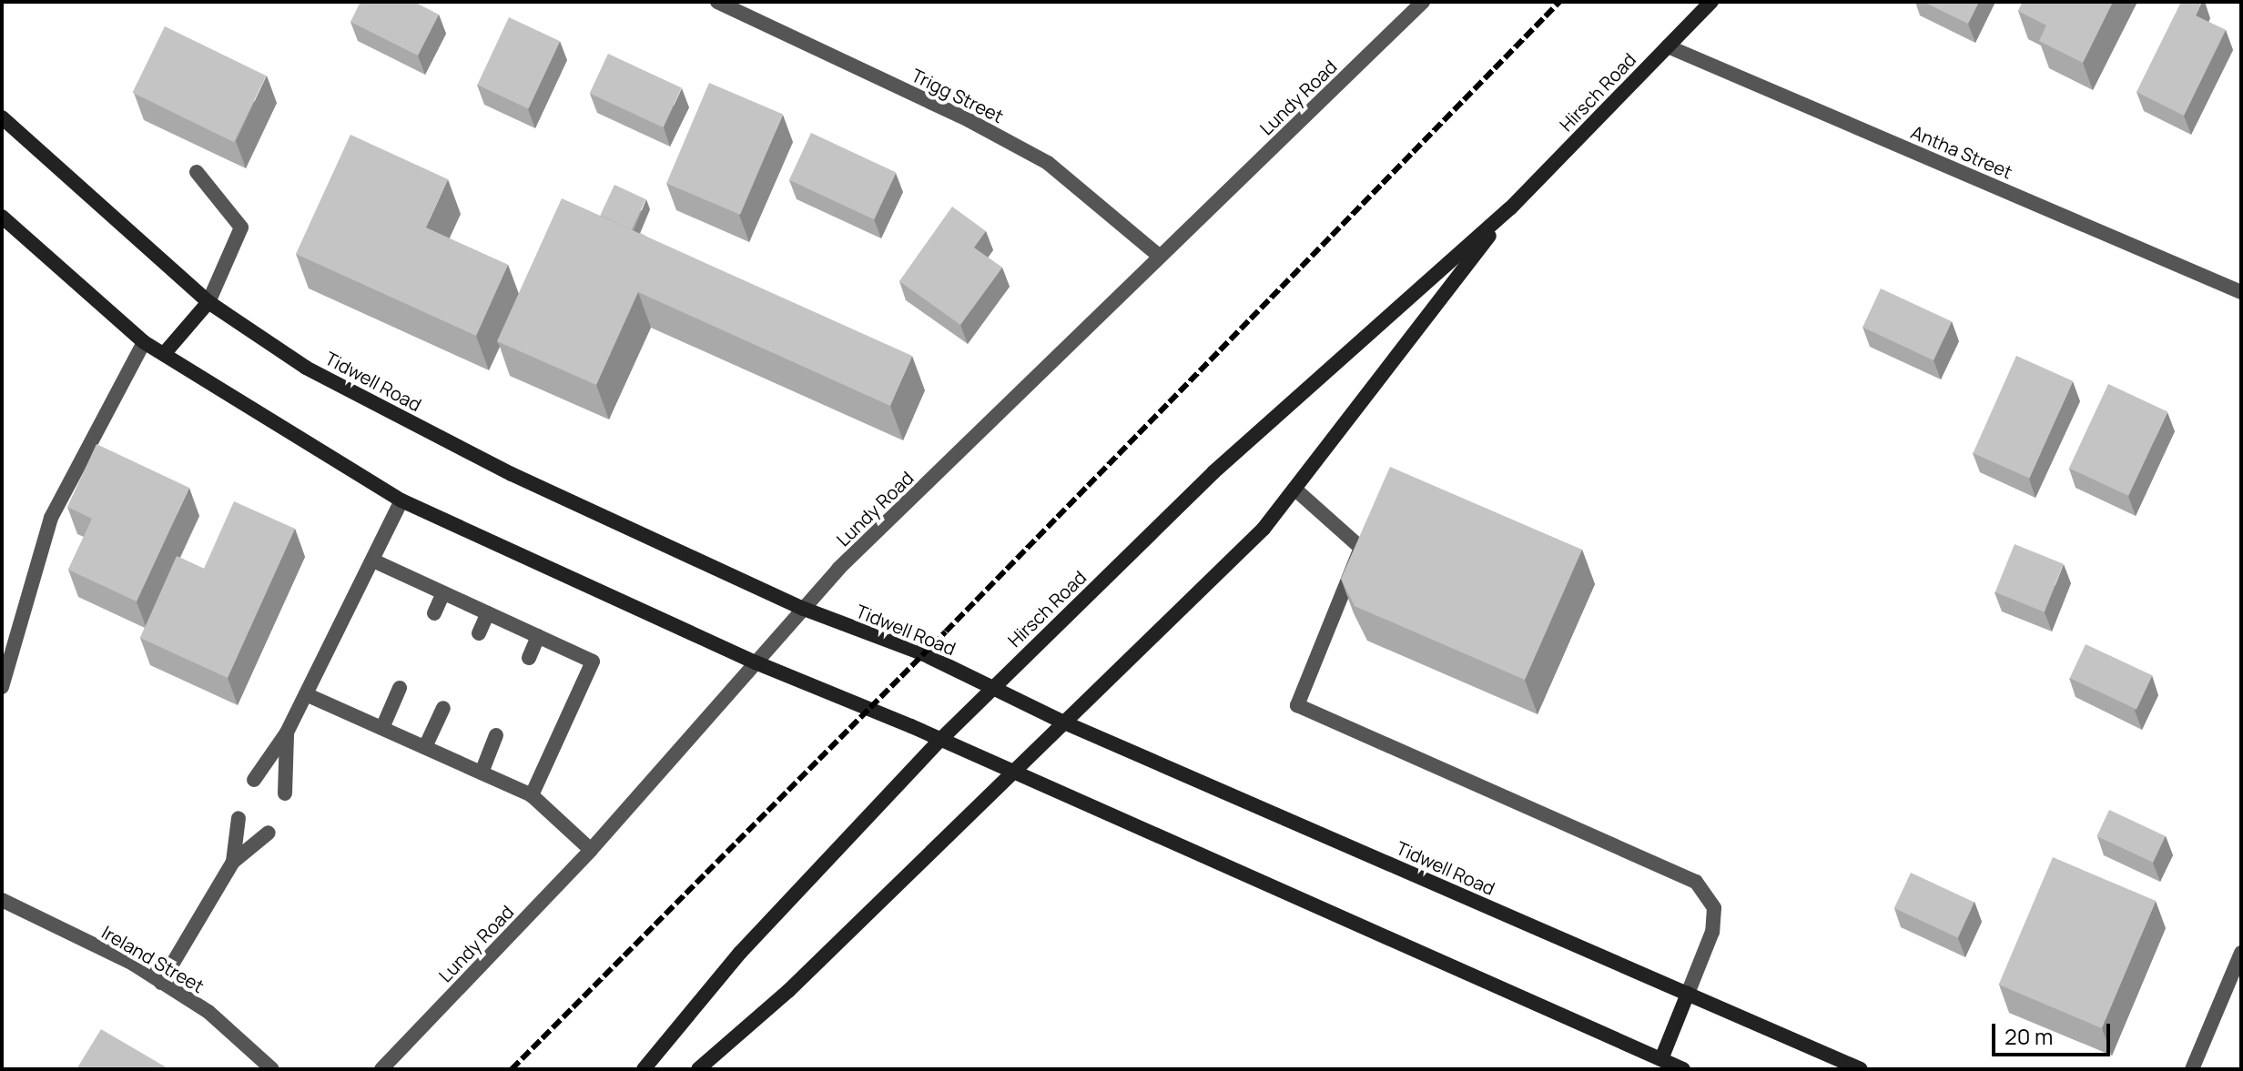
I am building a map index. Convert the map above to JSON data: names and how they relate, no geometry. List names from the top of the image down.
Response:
{
  "streets": {
    "main road": ["Hirsch Road", "Tidwell Road"],
    "street": [
      "Trigg Street",
      "Lundy Road",
      "Antha Street",
      "Ireland Street"
    ]
  },
  "crossings": [
    ["Hirsch Road", "Antha Street"],
    ["Hirsch Road", "Tidwell Road"],
    ["Trigg Street", "Lundy Road"],
    ["Lundy Road", "Tidwell Road"]
  ],
  "scale_bar": "20 m"
}
